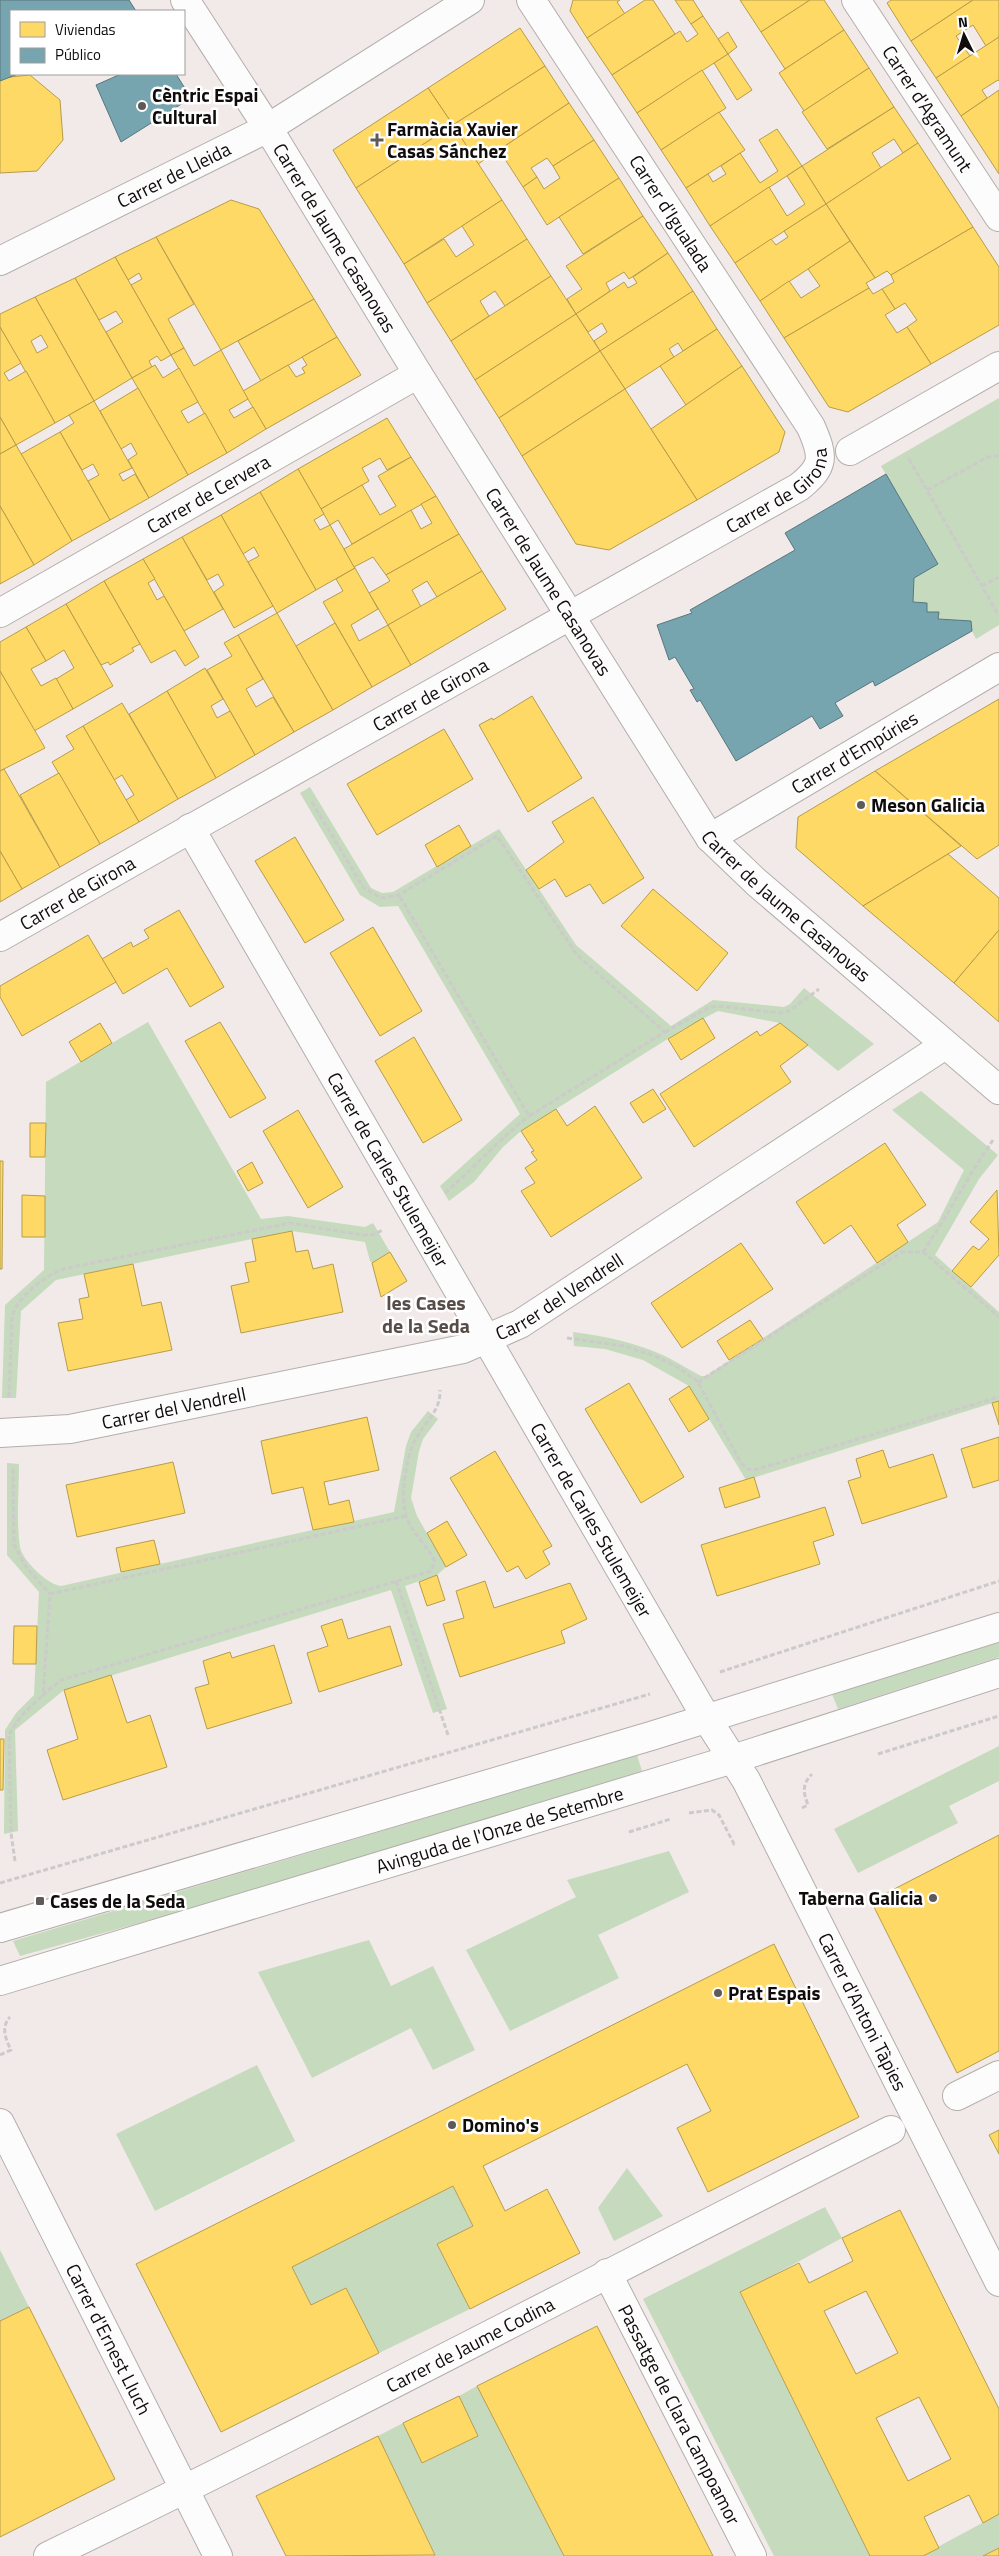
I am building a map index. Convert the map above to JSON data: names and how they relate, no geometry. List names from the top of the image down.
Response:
{
  "streets": {
    "street": [
      "Carrer d'Agramunt",
      "Carrer de Lleida",
      "Carrer d'Igualada",
      "Carrer de Jaume Casanovas",
      "Carrer de Girona",
      "Carrer de Cervera",
      "Carrer d'Empúries",
      "Carrer de Carles Stulemeijer",
      "Carrer del Vendrell",
      "Avinguda de l'Onze de Setembre",
      "Carrer d'Antoni Tàpies",
      "Carrer d'Ernest Lluch",
      "Carrer de Jaume Codina",
      "Passatge de Clara Campoamor"
    ]
  },
  "crossings": [
    ["Carrer de Lleida", "Carrer de Jaume Casanovas"],
    ["Carrer d'Igualada", "Carrer de Girona"],
    ["Carrer de Jaume Casanovas", "Carrer de Girona"],
    ["Carrer de Jaume Casanovas", "Carrer de Cervera"],
    ["Carrer de Jaume Casanovas", "Carrer d'Empúries"],
    ["Carrer de Jaume Casanovas", "Carrer del Vendrell"],
    ["Carrer de Girona", "Carrer de Carles Stulemeijer"],
    ["Carrer de Carles Stulemeijer", "Carrer del Vendrell"],
    ["Carrer de Carles Stulemeijer", "Carrer d'Antoni Tàpies"],
    ["Avinguda de l'Onze de Setembre", "Carrer d'Antoni Tàpies"],
    ["Carrer d'Ernest Lluch", "Carrer de Jaume Codina"],
    ["Carrer de Jaume Codina", "Passatge de Clara Campoamor"]
  ],
  "districts": ["les Cases de la Seda"],
  "places": {
    "other": [
      "Cèntric Espai Cultural",
      "Meson Galicia",
      "Taberna Galicia",
      "Prat Espais",
      "Domino's"
    ],
    "health": ["Farmàcia Xavier Casas Sánchez"],
    "transit": ["Cases de la Seda"]
  },
  "legend": ["Viviendas", "Público"],
  "north": "top"
}
